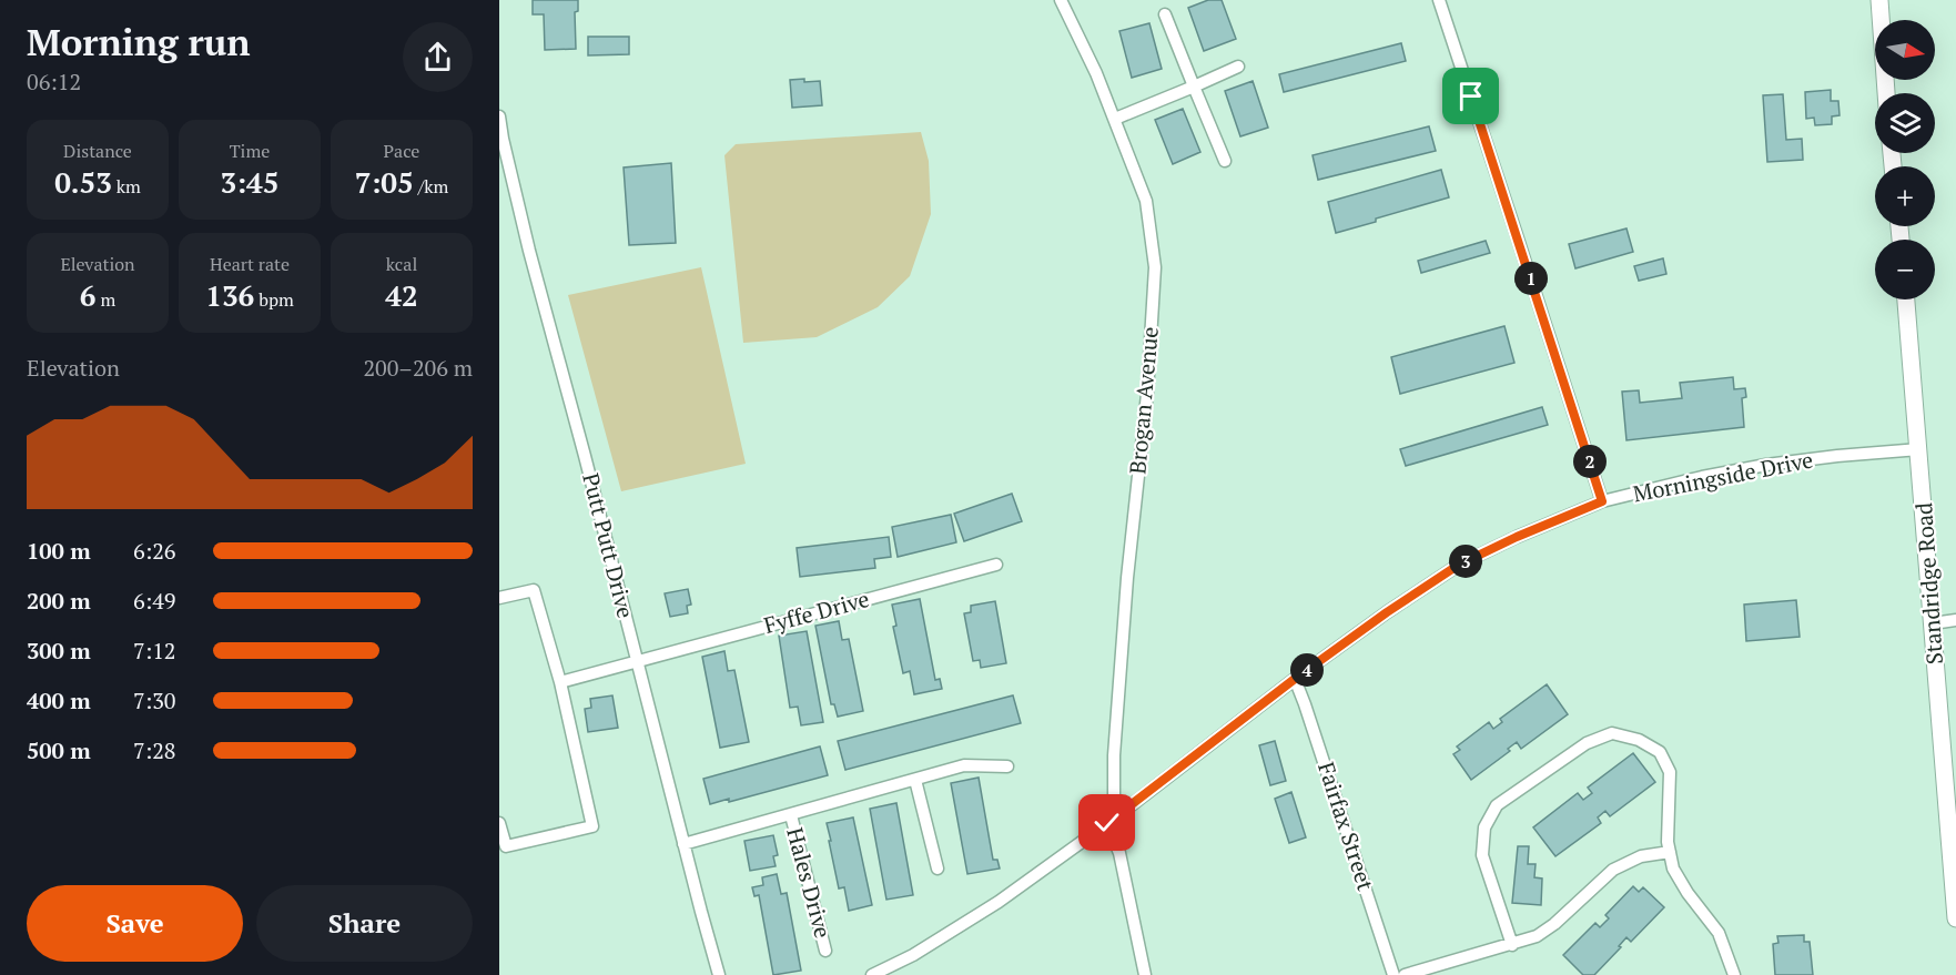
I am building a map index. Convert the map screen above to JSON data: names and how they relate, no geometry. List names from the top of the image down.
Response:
{
  "streets": {
    "street": [
      "Brogan Avenue",
      "Morningside Drive",
      "Putt Putt Drive",
      "Standridge Road",
      "Fyffe Drive",
      "Fairfax Street",
      "Hales Drive"
    ]
  },
  "crossings": [
    ["Brogan Avenue", "Morningside Drive"],
    ["Morningside Drive", "Standridge Road"],
    ["Morningside Drive", "Fairfax Street"],
    ["Putt Putt Drive", "Fyffe Drive"],
    ["Putt Putt Drive", "Hales Drive"]
  ],
  "north": "right",
  "page": {
    "heading": ["Morning run", "06:12"],
    "map_buttons": ["+", "−"],
    "stats": [
      ["Distance", "0.53 km"],
      ["Time", "3:45"],
      ["Pace", "7:05 /km"],
      ["Elevation", "6 m"],
      ["Heart rate", "136 bpm"],
      ["kcal", "42"]
    ],
    "pins": [
      "1",
      "2",
      "3",
      "4"
    ],
    "chart": ["Elevation", "200–206 m"],
    "list": [
      {
        "name": "100 m",
        "note": "6:26"
      },
      {
        "name": "200 m",
        "note": "6:49"
      },
      {
        "name": "300 m",
        "note": "7:12"
      },
      {
        "name": "400 m",
        "note": "7:30"
      },
      {
        "name": "500 m",
        "note": "7:28"
      }
    ],
    "buttons": ["Save", "Share"]
  }
}
